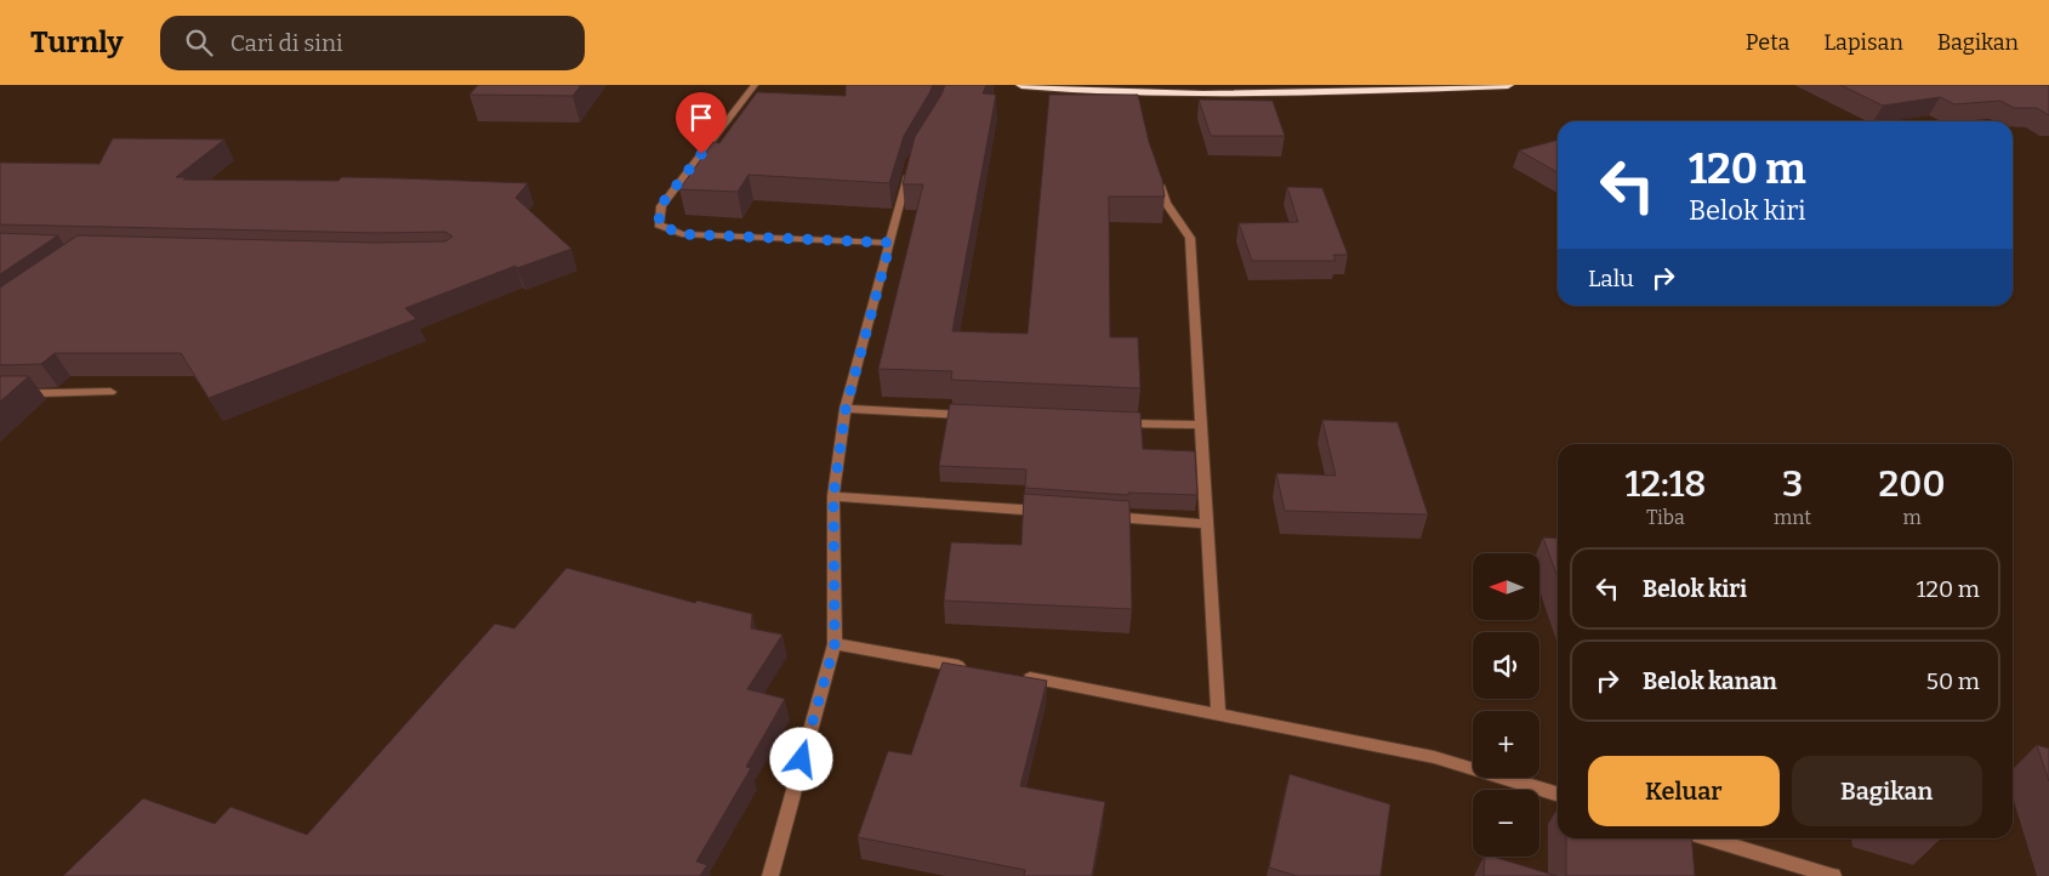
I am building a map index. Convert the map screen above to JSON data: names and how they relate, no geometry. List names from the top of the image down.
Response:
{
  "north": "left",
  "page": {
    "header": "Turnly",
    "search": "Cari di sini",
    "nav": ["Peta", "Lapisan", "Bagikan"],
    "turn": ["120 m", "Belok kiri"],
    "then": "Lalu",
    "eta": [
      "12:18",
      "Tiba",
      "3",
      "mnt",
      "200",
      "m"
    ],
    "list": [
      {
        "name": "Belok kiri",
        "value": "120 m"
      },
      {
        "name": "Belok kanan",
        "value": "50 m"
      }
    ],
    "map_buttons": ["+", "−"],
    "buttons": ["Keluar", "Bagikan"]
  }
}
